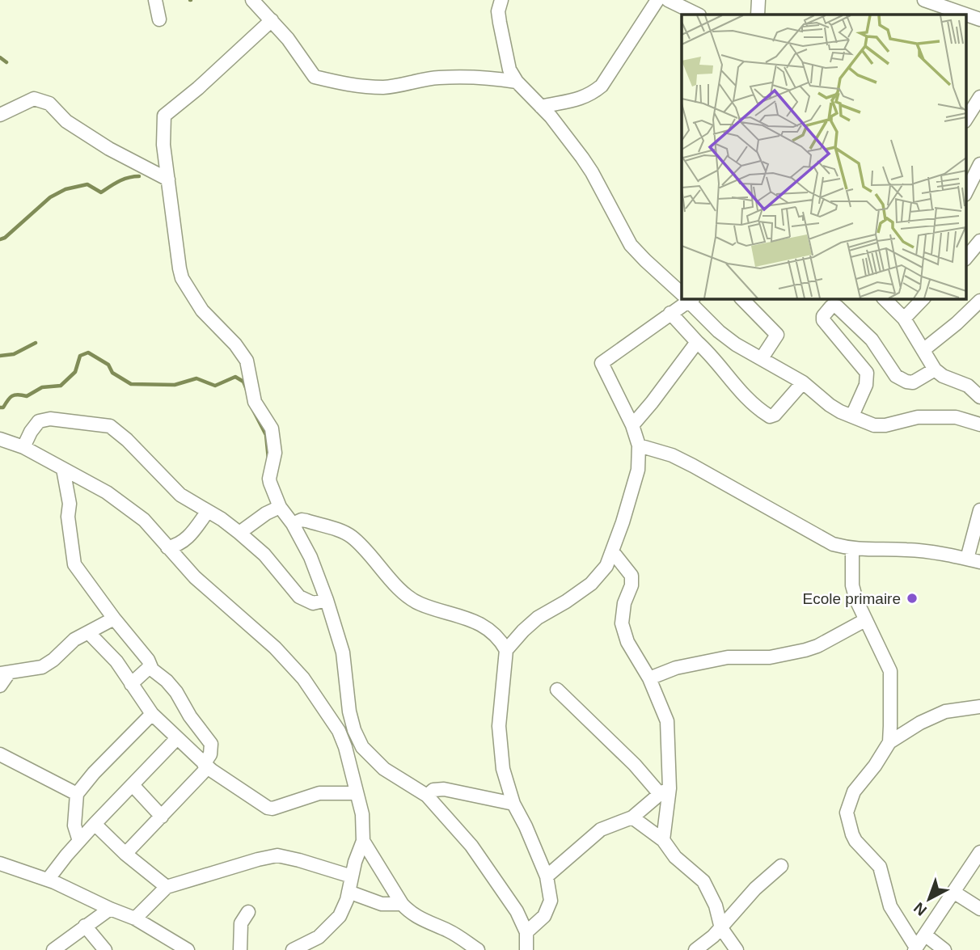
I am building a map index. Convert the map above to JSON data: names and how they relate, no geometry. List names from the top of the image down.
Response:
{
  "places": ["Ecole primaire"],
  "north": "bottom left"
}
